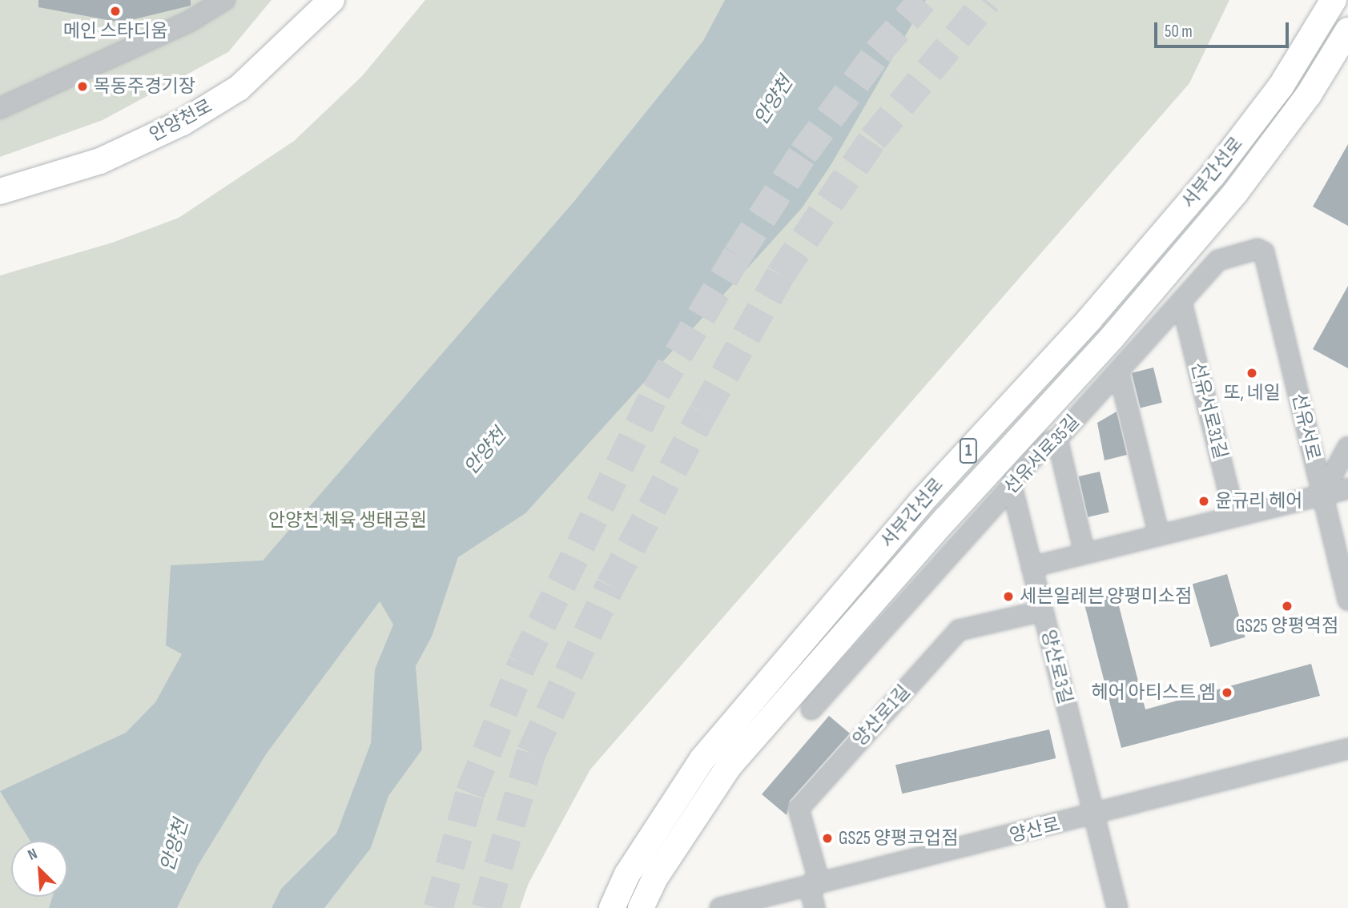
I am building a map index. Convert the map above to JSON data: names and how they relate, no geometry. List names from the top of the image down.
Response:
{
  "streets": {
    "main road": ["안양천로", "서부간선로", "1"],
    "street": [
      "선유서로31길",
      "선유서로",
      "선유서로35길",
      "양산로3길",
      "양산로1길",
      "양산로"
    ]
  },
  "crossings": [
    ["선유서로31길", "선유서로35길"],
    ["선유서로", "선유서로35길"],
    ["선유서로35길", "양산로3길"],
    ["양산로3길", "양산로1길"],
    ["양산로3길", "양산로"],
    ["양산로1길", "양산로"]
  ],
  "water": ["안양천"],
  "parks": ["안양천 체육 생태공원"],
  "places": [
    "메인 스타디움",
    "목동주경기장",
    "또, 네일",
    "윤규리 헤어",
    "세븐일레븐 양평미소점",
    "GS25 양평역점",
    "헤어 아티스트 엠",
    "GS25 양평코업점"
  ],
  "scale_bar": "50 m",
  "north": "top left"
}
